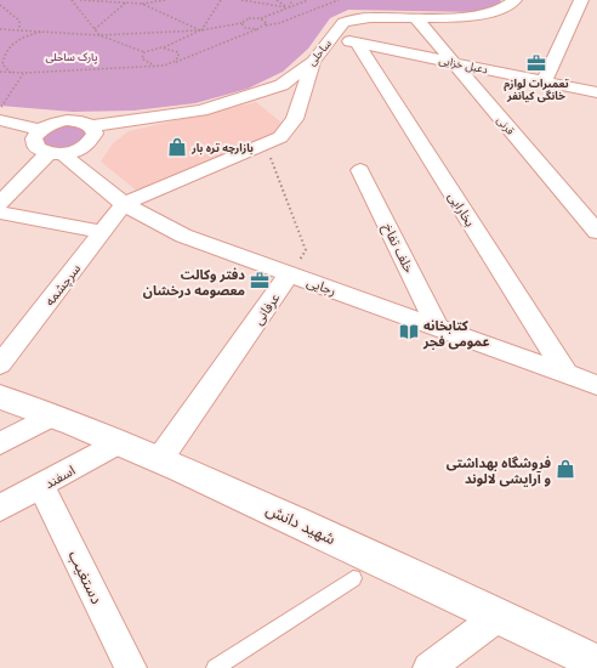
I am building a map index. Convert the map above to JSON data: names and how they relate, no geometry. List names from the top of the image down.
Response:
{
  "streets": {
    "main road": ["شهید دانش"],
    "street": [
      "ساحلی",
      "دعبل خزایی",
      "قرنی",
      "بخارایی",
      "خلف تفاخ",
      "سرچشمه",
      "رجایی",
      "عرفانی",
      "اسفند",
      "دستغیب"
    ]
  },
  "crossings": [
    ["ساحلی", "دعبل خزایی"],
    ["ساحلی", "قرنی"],
    ["دعبل خزایی", "قرنی"],
    ["دعبل خزایی", "بخارایی"],
    ["بخارایی", "رجایی"],
    ["خلف تفاخ", "رجایی"],
    ["سرچشمه", "رجایی"],
    ["رجایی", "عرفانی"],
    ["عرفانی", "شهید دانش"],
    ["اسفند", "شهید دانش"],
    ["اسفند", "دستغیب"]
  ],
  "parks": ["پارک ساحلی"],
  "places": {
    "office": ["تعمیرات لوازم خانگی کیانفر", "دفتر وکالت معصومه درخشان"],
    "shop": ["بازارچه تره بار", "فروشگاه بهداشتی و آرایشی لالوند"],
    "library": ["کتابخانه عمومی فجر"]
  }
}
